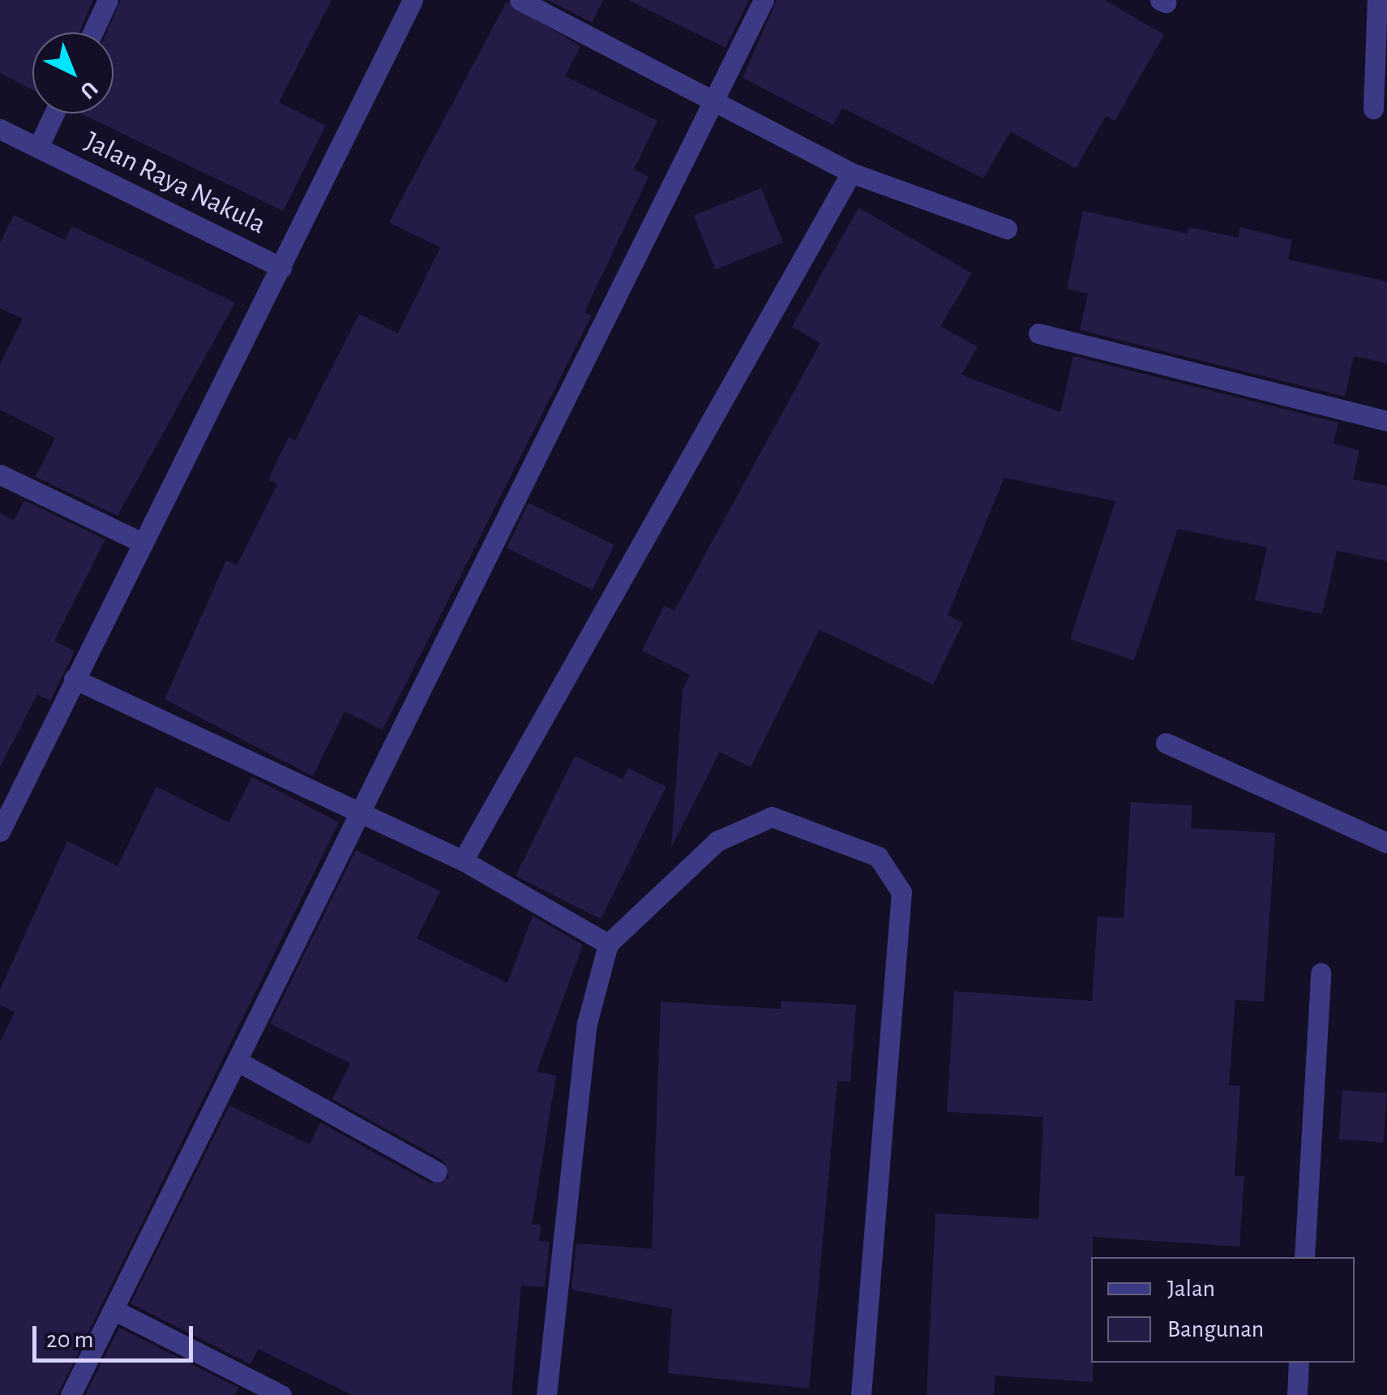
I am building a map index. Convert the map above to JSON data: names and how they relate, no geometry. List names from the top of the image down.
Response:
{
  "streets": {
    "street": ["Jalan Raya Nakula"]
  },
  "legend": ["Jalan", "Bangunan"],
  "scale_bar": "20 m",
  "north": "bottom right"
}
